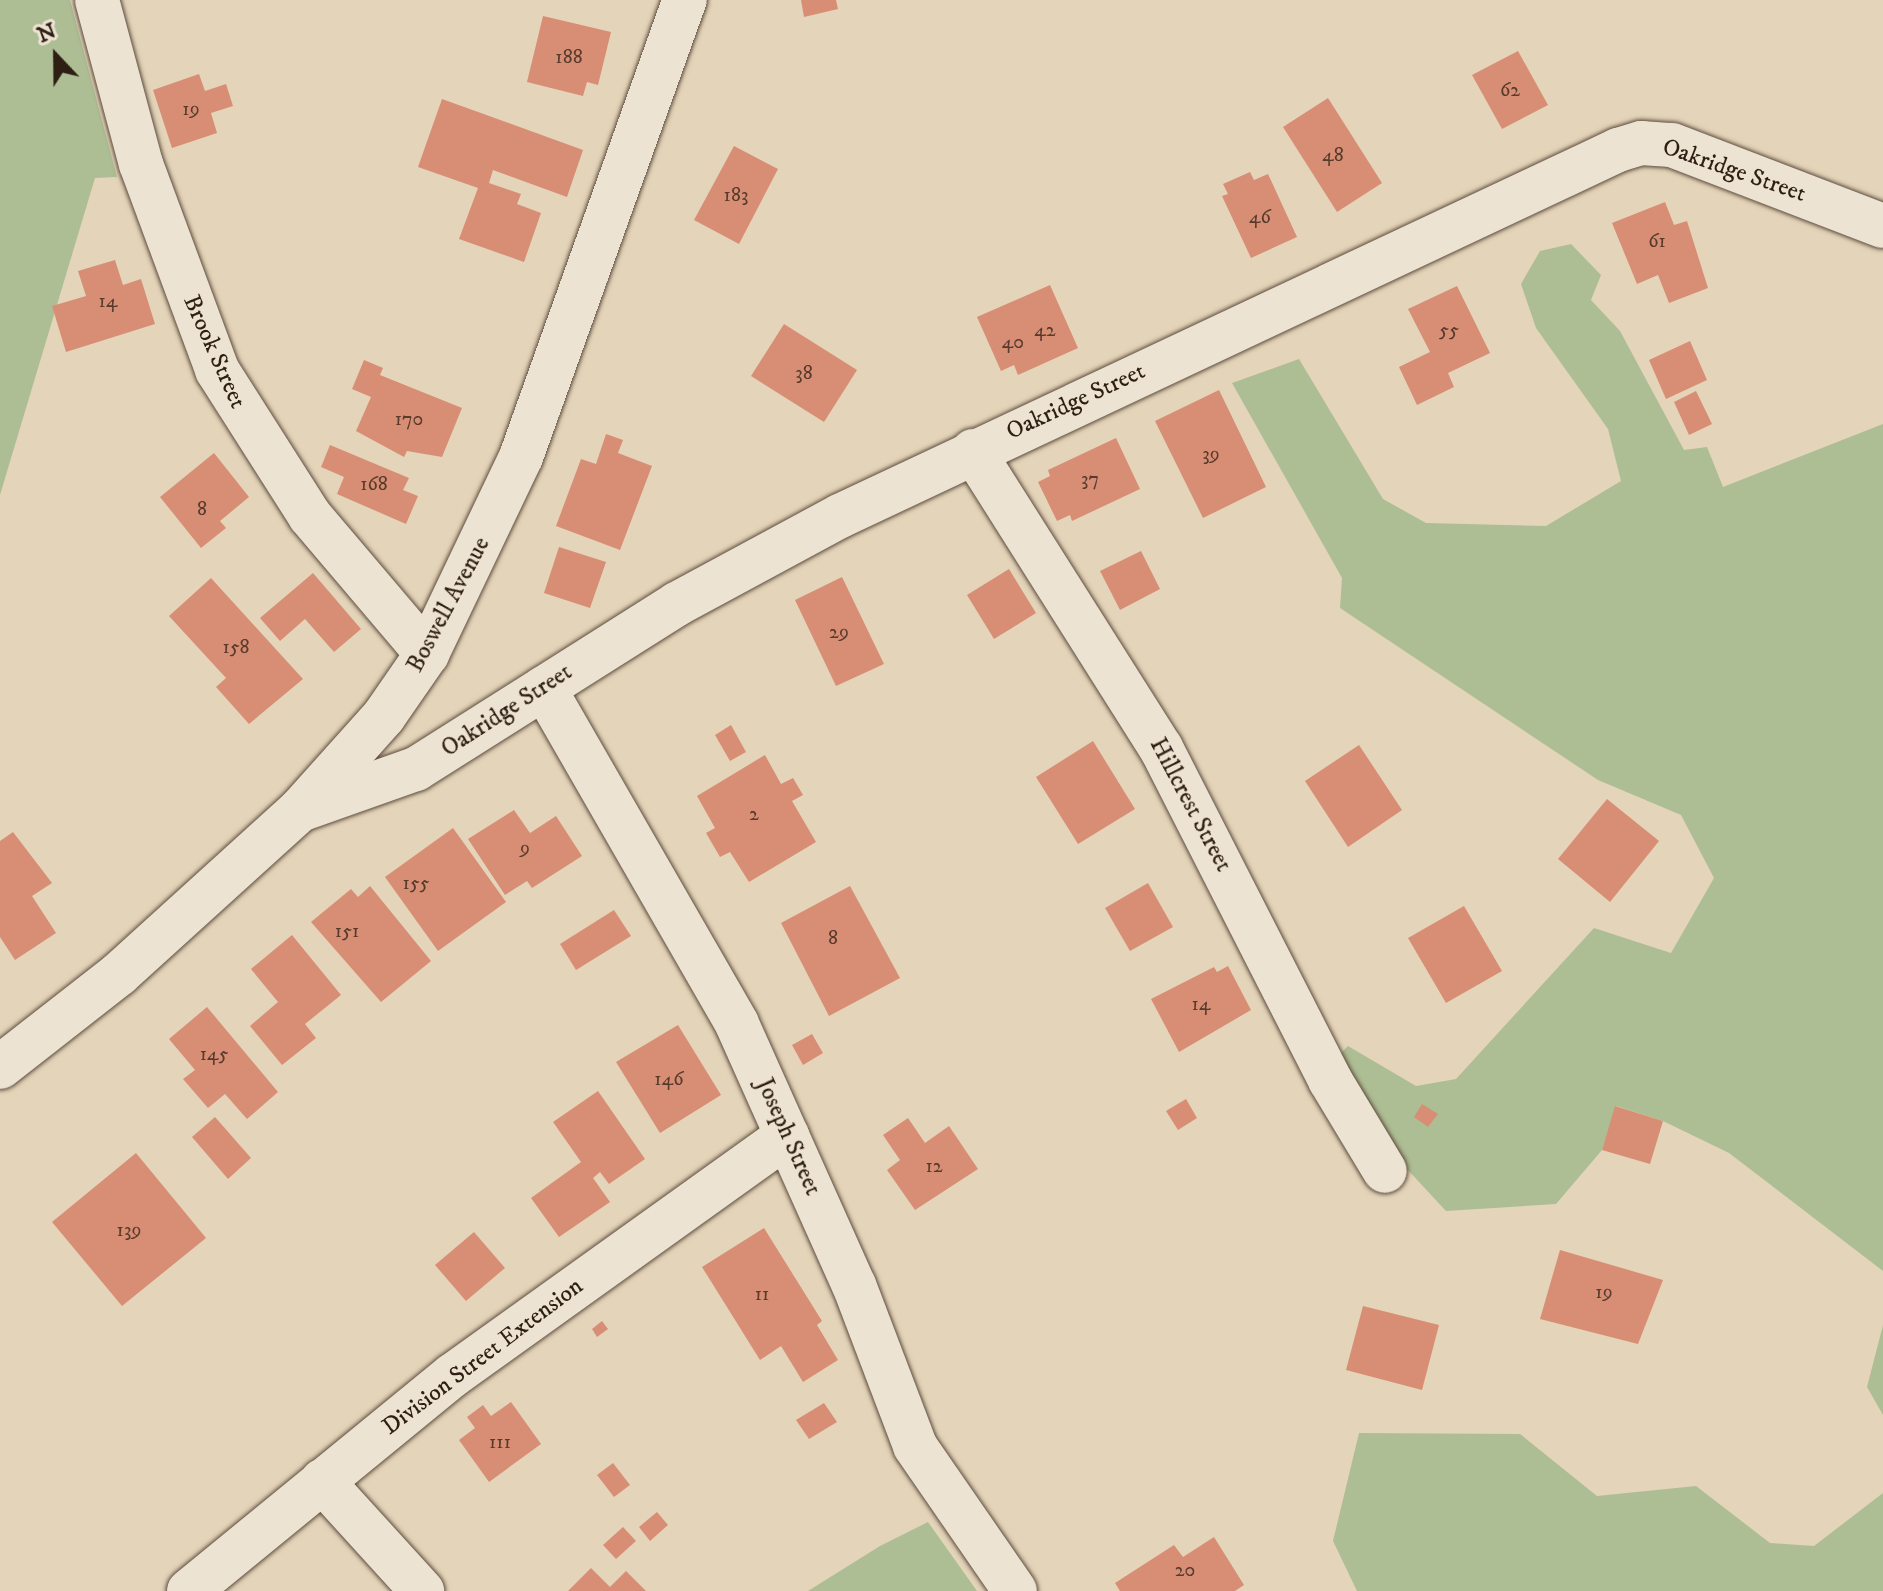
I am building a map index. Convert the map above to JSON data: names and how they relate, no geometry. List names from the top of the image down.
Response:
{
  "streets": {
    "street": [
      "Oakridge Street",
      "Brook Street",
      "Boswell Avenue",
      "Hillcrest Street",
      "Joseph Street",
      "Division Street Extension"
    ]
  },
  "crossings": [
    ["Oakridge Street", "Boswell Avenue"],
    ["Oakridge Street", "Hillcrest Street"],
    ["Oakridge Street", "Joseph Street"],
    ["Brook Street", "Boswell Avenue"],
    ["Joseph Street", "Division Street Extension"]
  ],
  "house_numbers": [
    "188",
    "62",
    "19",
    "48",
    "183",
    "46",
    "61",
    "14",
    "42",
    "55",
    "40",
    "38",
    "170",
    "39",
    "37",
    "168",
    "8",
    "29",
    "158",
    "2",
    "9",
    "155",
    "151",
    "8",
    "14",
    "145",
    "146",
    "12",
    "139",
    "19",
    "11",
    "111",
    "20"
  ],
  "north": "top"
}
